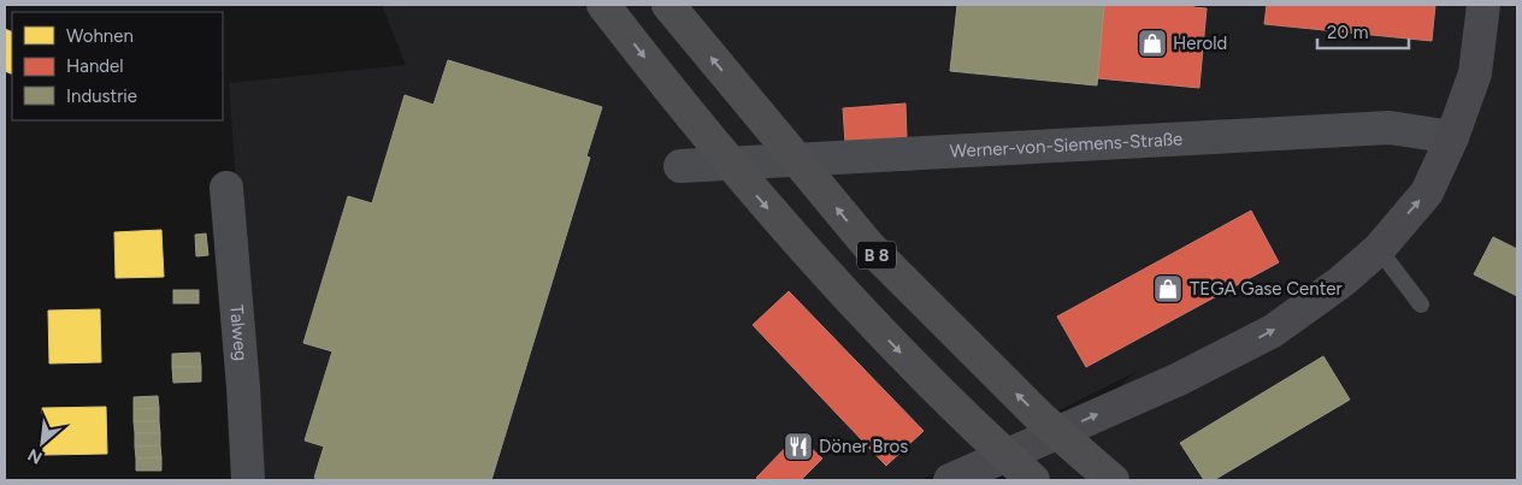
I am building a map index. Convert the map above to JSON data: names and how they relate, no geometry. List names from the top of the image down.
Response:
{
  "streets": {
    "highway": ["B 8"],
    "street": ["Werner-von-Siemens-Straße", "Talweg"]
  },
  "places": {
    "shop": ["Herold", "TEGA Gase Center"],
    "restaurant": ["Döner Bros"]
  },
  "legend": ["Wohnen", "Handel", "Industrie"],
  "scale_bar": "20 m",
  "north": "bottom left"
}
